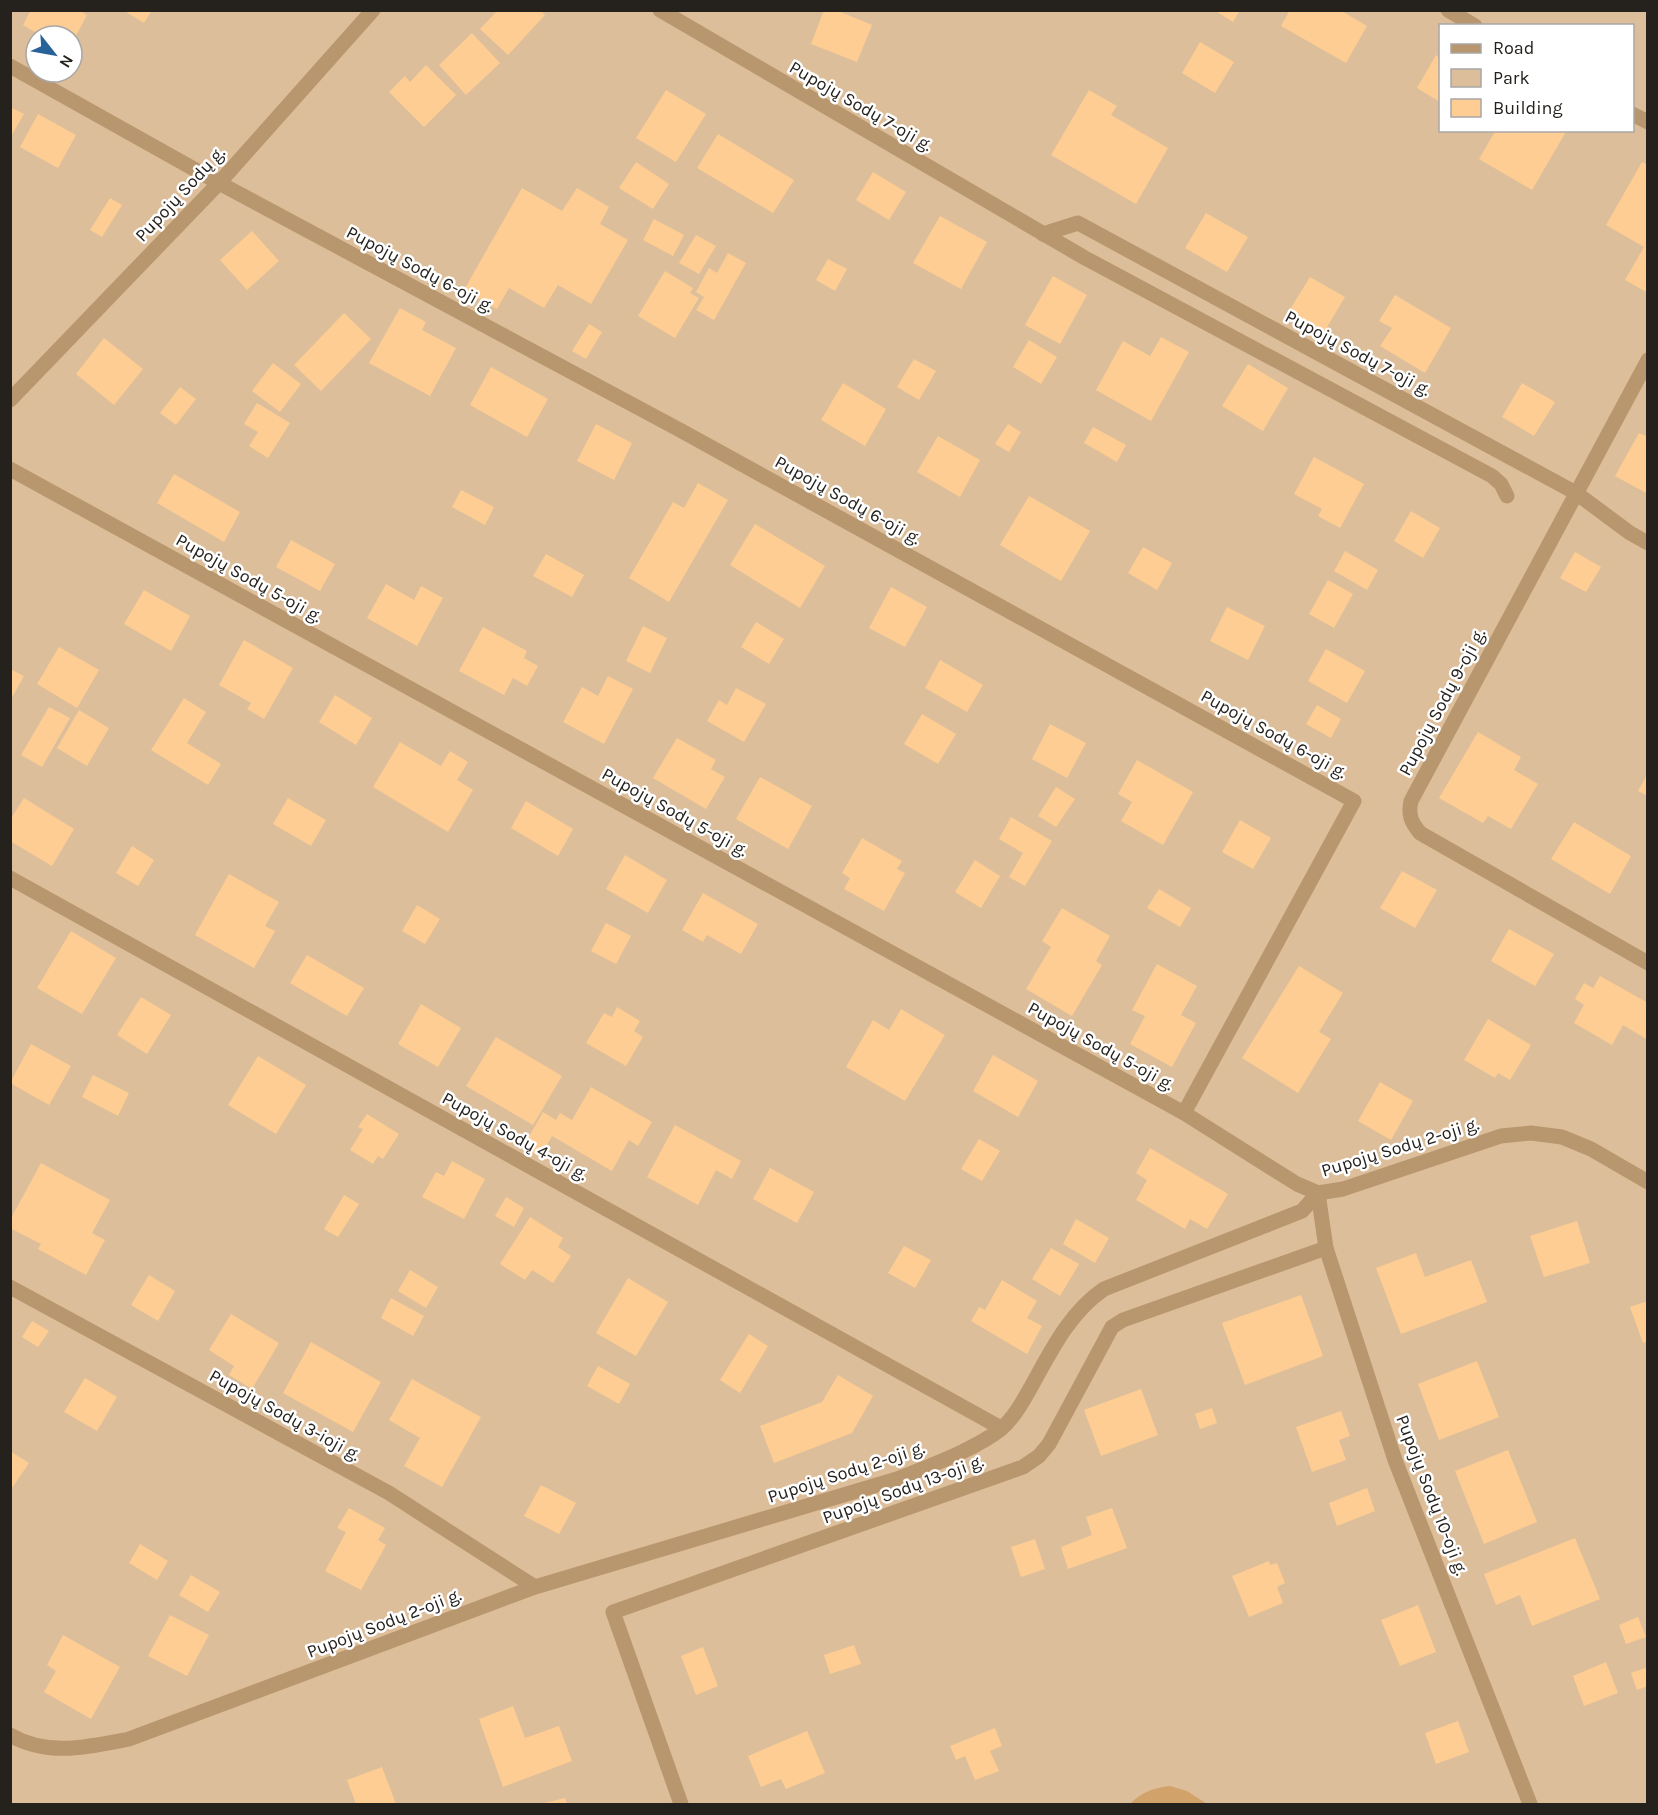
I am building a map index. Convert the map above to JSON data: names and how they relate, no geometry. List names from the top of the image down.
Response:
{
  "streets": {
    "street": [
      "Pupojų Sodų 7-oji g.",
      "Pupojų Sodų g.",
      "Pupojų Sodų 6-oji g.",
      "Pupojų Sodų 5-oji g.",
      "Pupojų Sodų 9-oji g.",
      "Pupojų Sodų 4-oji g.",
      "Pupojų Sodų 2-oji g.",
      "Pupojų Sodų 3-ioji g.",
      "Pupojų Sodų 13-oji g.",
      "Pupojų Sodų 10-oji g."
    ]
  },
  "crossings": [
    ["Pupojų Sodų 7-oji g.", "Pupojų Sodų 9-oji g."],
    ["Pupojų Sodų g.", "Pupojų Sodų 6-oji g."],
    ["Pupojų Sodų 6-oji g.", "Pupojų Sodų 5-oji g."],
    ["Pupojų Sodų 5-oji g.", "Pupojų Sodų 2-oji g."],
    ["Pupojų Sodų 5-oji g.", "Pupojų Sodų 10-oji g."],
    ["Pupojų Sodų 4-oji g.", "Pupojų Sodų 2-oji g."],
    ["Pupojų Sodų 2-oji g.", "Pupojų Sodų 3-ioji g."],
    ["Pupojų Sodų 2-oji g.", "Pupojų Sodų 10-oji g."],
    ["Pupojų Sodų 13-oji g.", "Pupojų Sodų 10-oji g."]
  ],
  "legend": ["Road", "Park", "Building"],
  "north": "bottom right"
}
